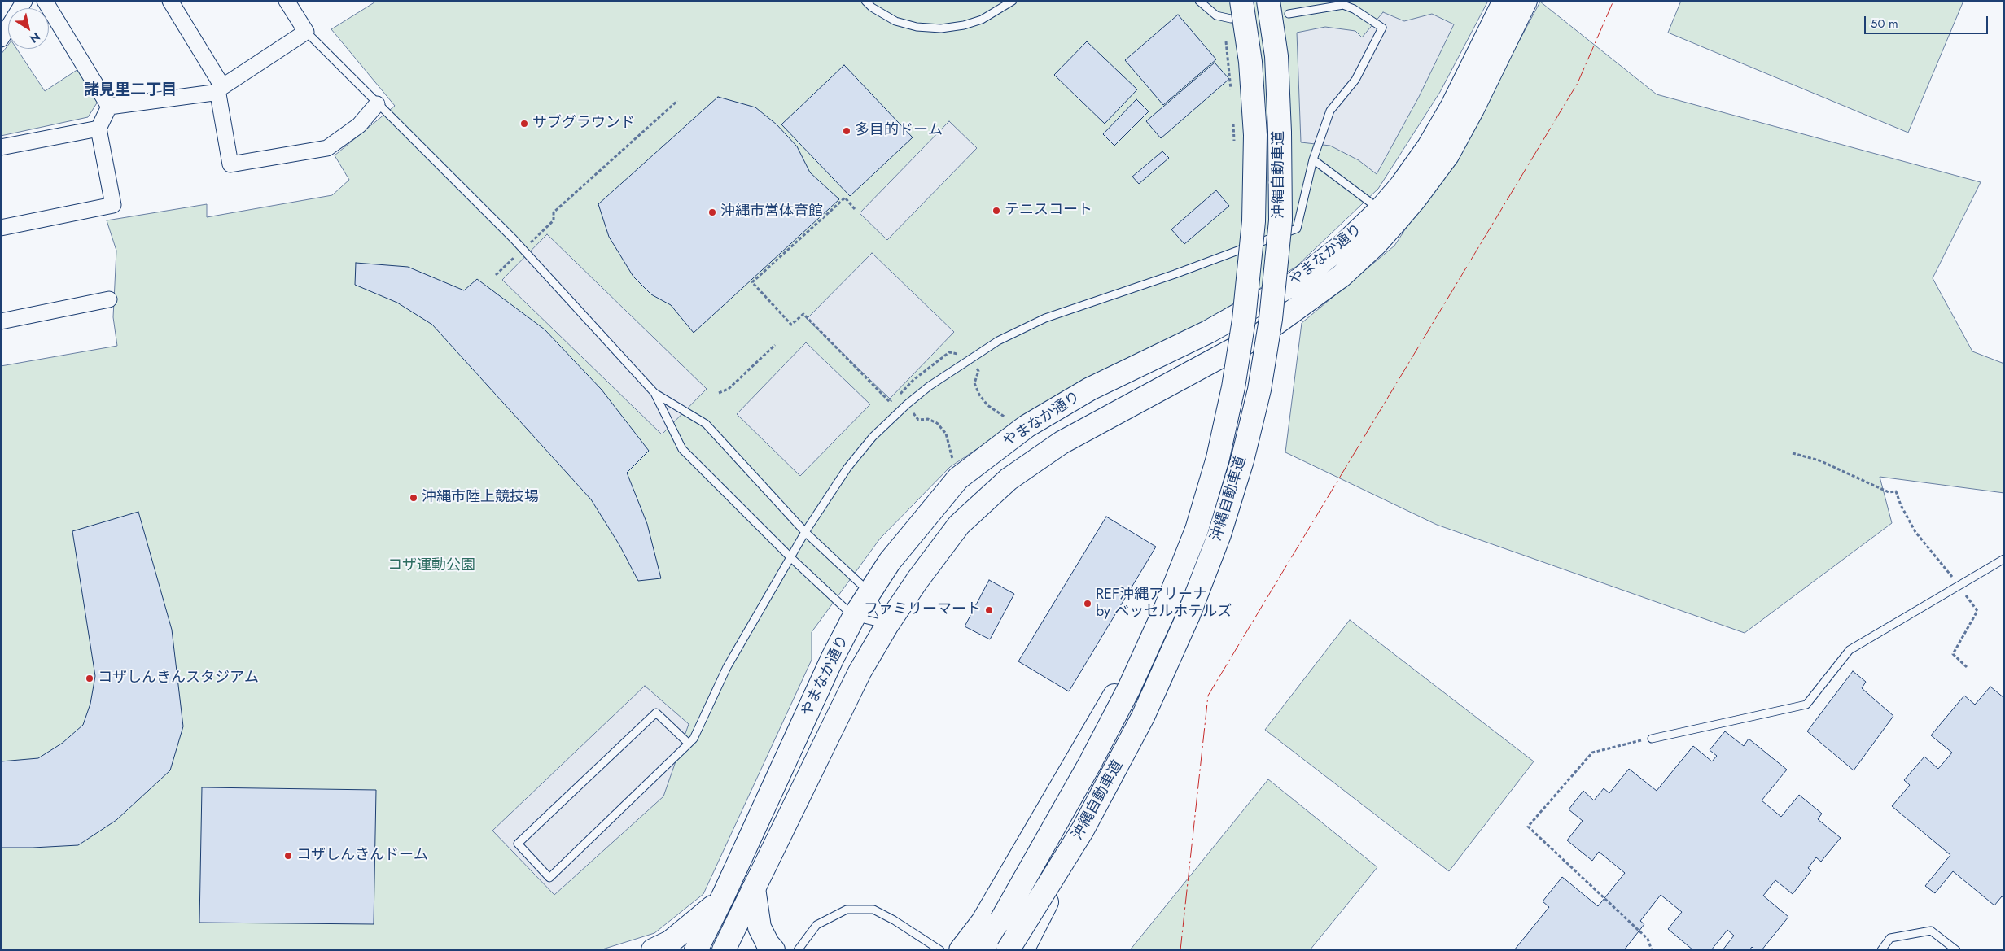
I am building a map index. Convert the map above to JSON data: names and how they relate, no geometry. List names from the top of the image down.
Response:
{
  "streets": {
    "main road": ["沖縄自動車道", "やまなか通り"]
  },
  "districts": ["諸見里二丁目"],
  "parks": ["コザ運動公園"],
  "places": [
    "サブグラウンド",
    "多目的ドーム",
    "テニスコート",
    "沖縄市営体育館",
    "沖縄市陸上競技場",
    "REF沖縄アリーナ by ベッセルホテルズ",
    "ファミリーマート",
    "コザしんきんスタジアム",
    "コザしんきんドーム"
  ],
  "scale_bar": "50 m",
  "north": "bottom right"
}
